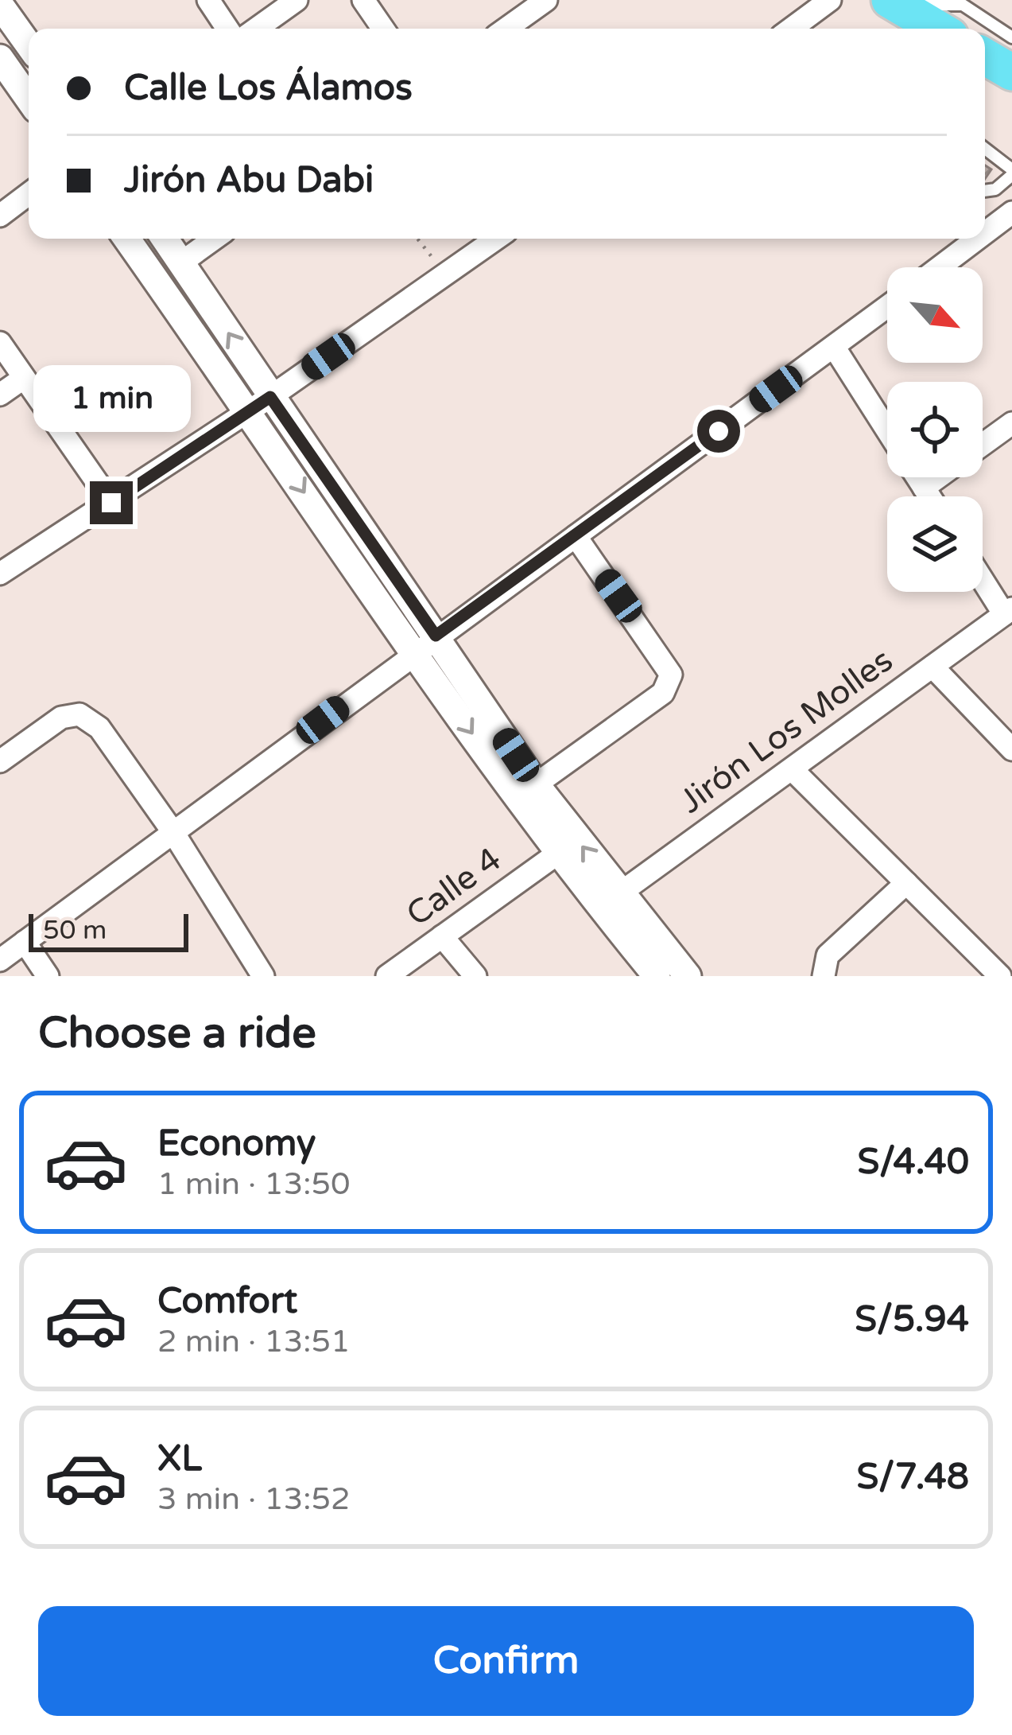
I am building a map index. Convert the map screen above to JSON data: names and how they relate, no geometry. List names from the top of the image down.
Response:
{
  "streets": {
    "street": ["Jirón Los Molles", "Calle 4"]
  },
  "scale_bar": "50 m",
  "north": "bottom right",
  "page": {
    "banner": ["Calle Los Álamos", "Jirón Abu Dabi"],
    "bubble": "1 min",
    "scale": "50 m",
    "heading": "Choose a ride",
    "list": [
      {
        "name": "Economy",
        "note": "1 min · 13:50",
        "value": "S/4.40"
      },
      {
        "name": "Comfort",
        "note": "2 min · 13:51",
        "value": "S/5.94"
      },
      {
        "name": "XL",
        "note": "3 min · 13:52",
        "value": "S/7.48"
      }
    ],
    "buttons": "Confirm"
  }
}
